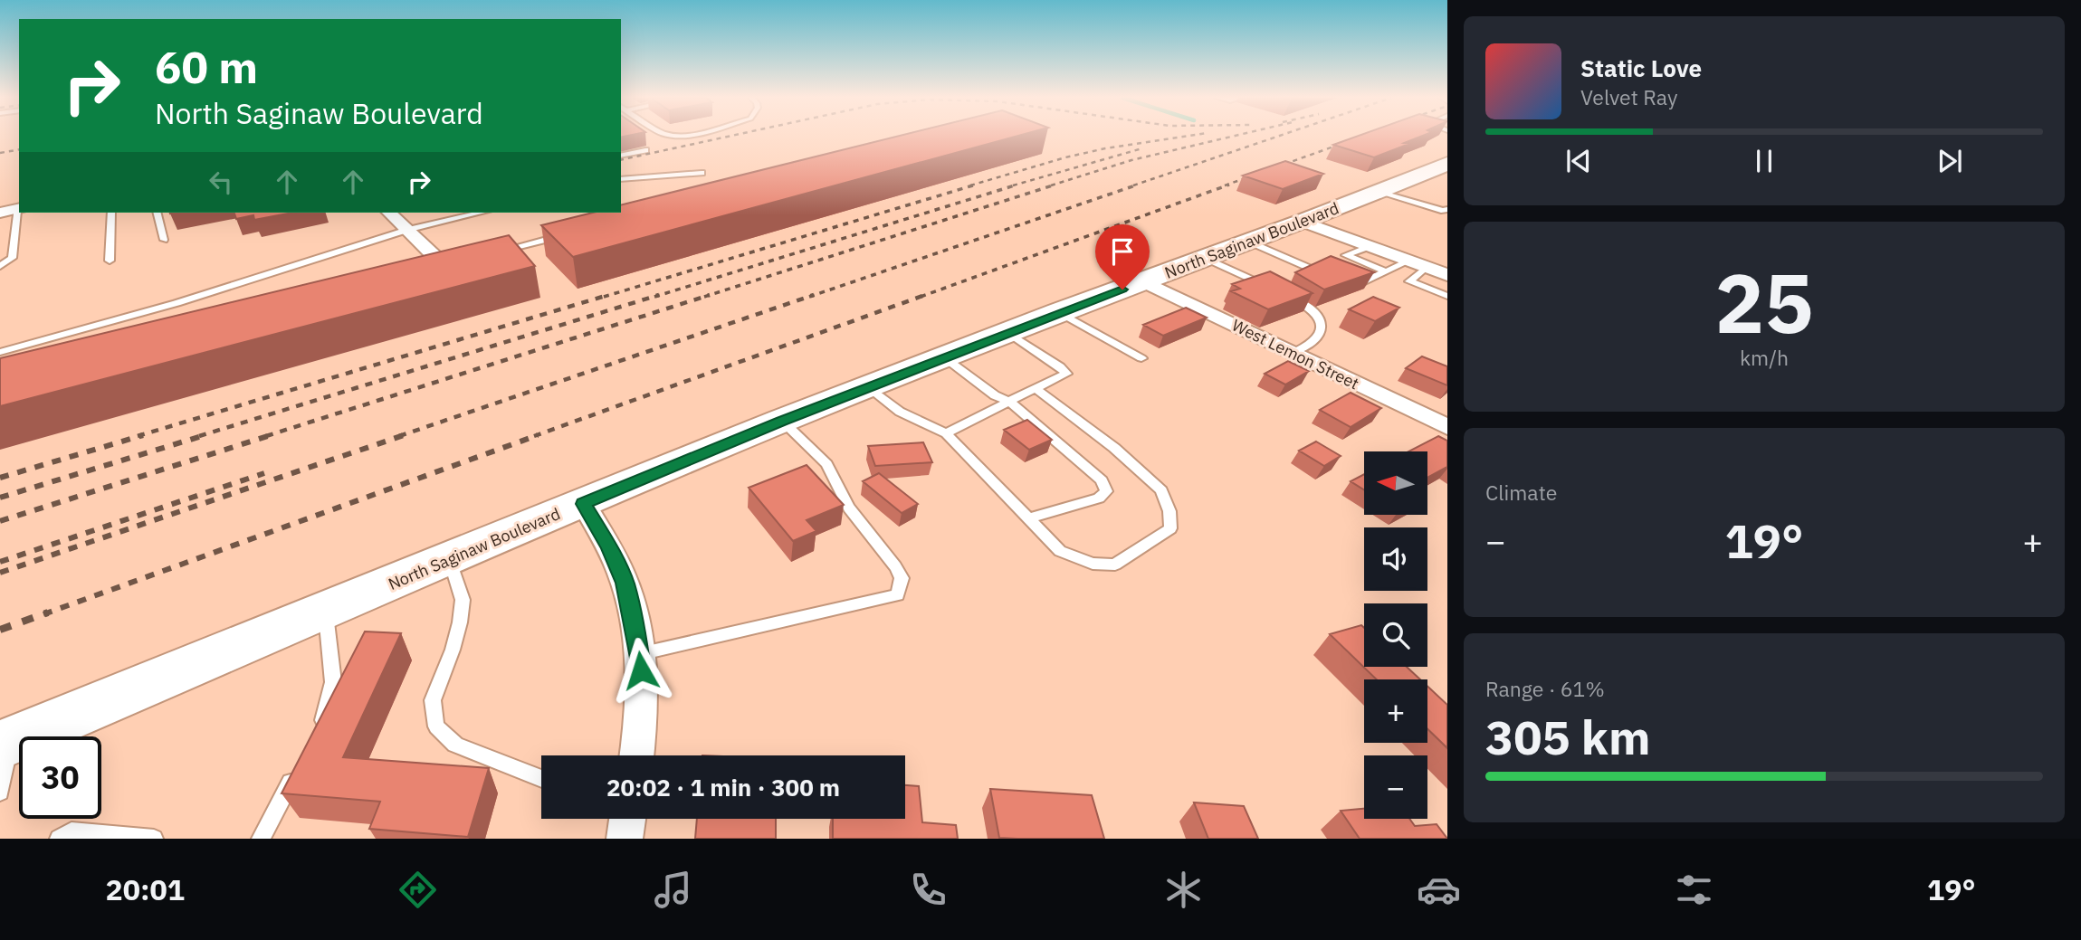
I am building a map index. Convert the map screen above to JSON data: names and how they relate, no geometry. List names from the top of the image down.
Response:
{
  "streets": {
    "main road": ["North Saginaw Boulevard"],
    "street": ["West Lemon Street"]
  },
  "crossings": [
    ["North Saginaw Boulevard", "West Lemon Street"]
  ],
  "north": "left",
  "page": {
    "turn": ["60 m", "North Saginaw Boulevard"],
    "song": ["Static Love", "Velvet Ray"],
    "tile": [
      ["25", "km/h"],
      "Climate",
      ["Range · 61%", "305 km"]
    ],
    "map_buttons": ["+", "−"],
    "heat": ["−", "19°", "+"],
    "limit": "30",
    "trip": "20:02 · 1 min · 300 m",
    "tabs": ["20:01", "19°"]
  }
}
